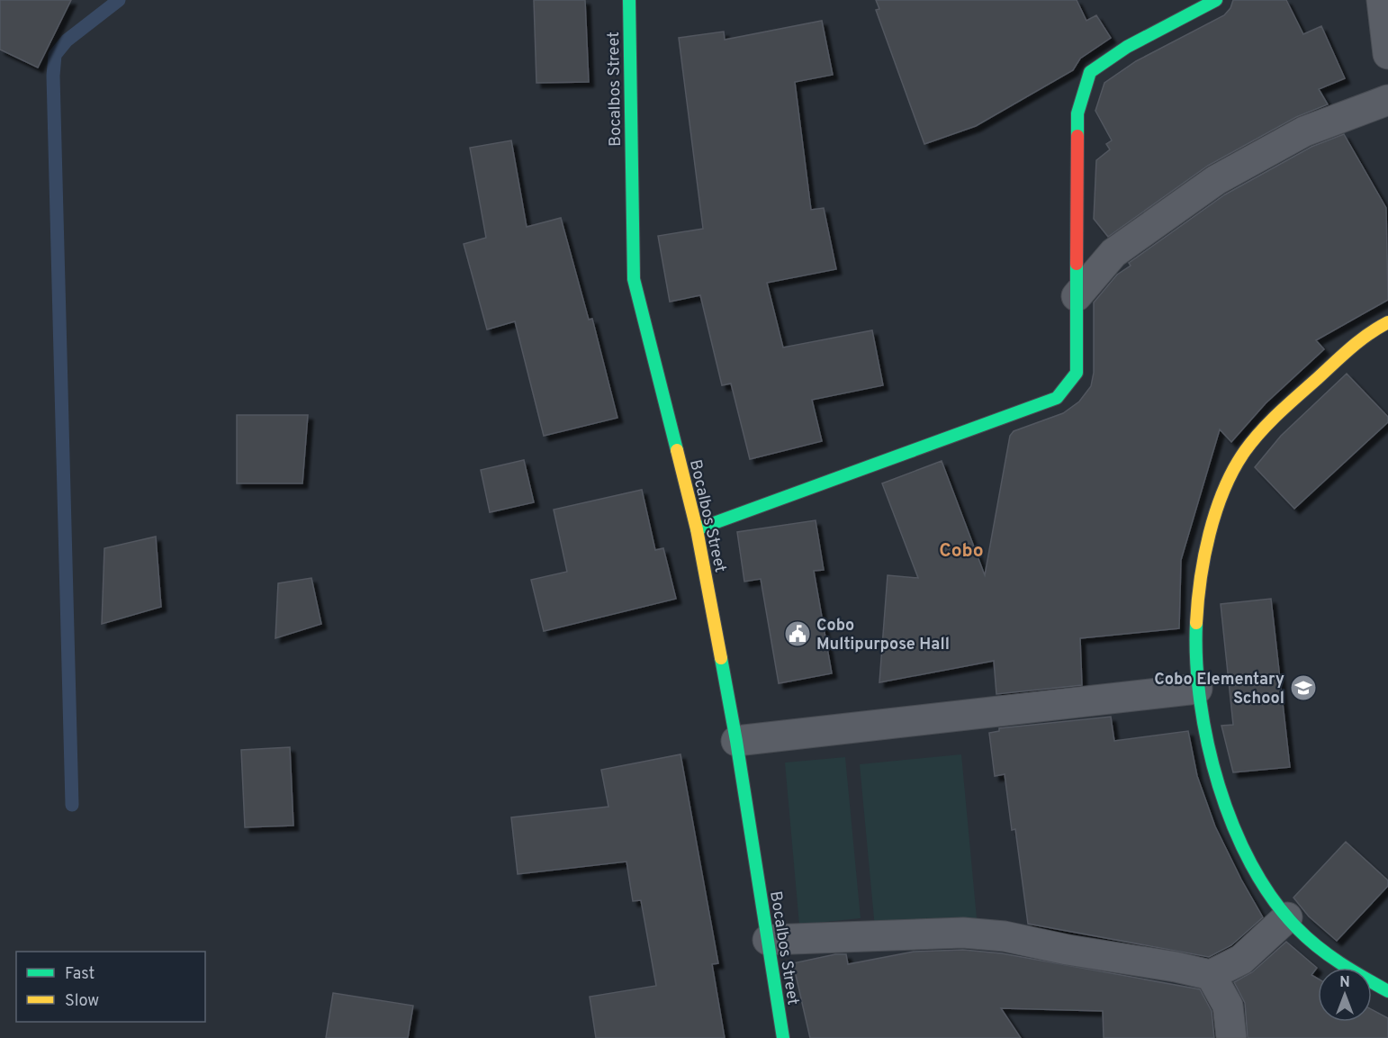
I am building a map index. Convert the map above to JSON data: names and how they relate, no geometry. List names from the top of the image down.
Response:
{
  "streets": {
    "street": ["Bocalbos Street"]
  },
  "districts": ["Cobo"],
  "places": {
    "public building": ["Cobo Multipurpose Hall"],
    "school or university": ["Cobo Elementary School"]
  },
  "legend": ["Fast", "Slow"],
  "north": "top"
}
